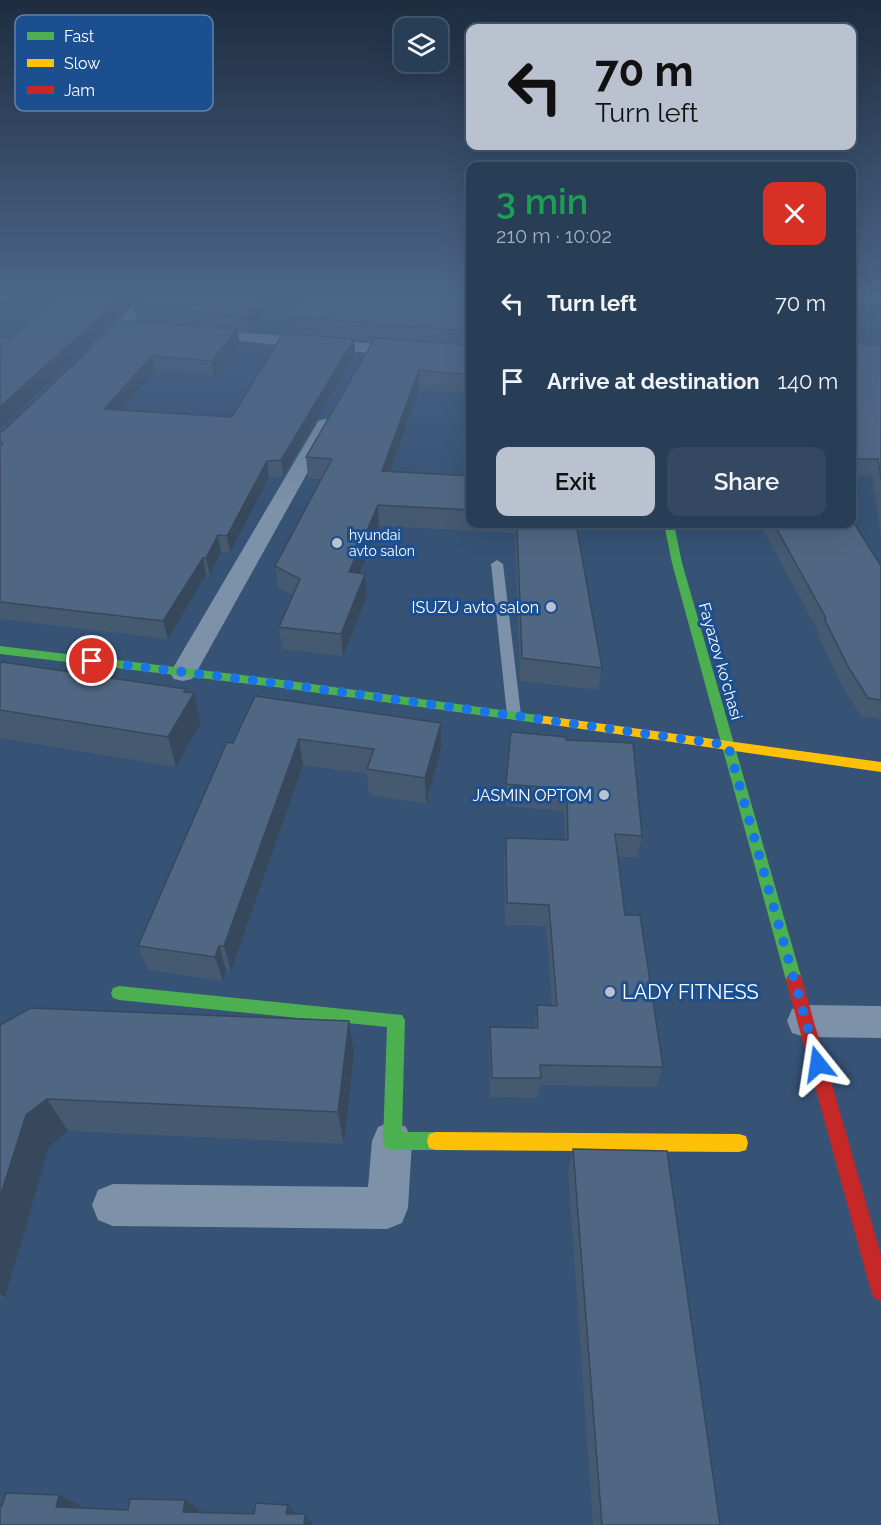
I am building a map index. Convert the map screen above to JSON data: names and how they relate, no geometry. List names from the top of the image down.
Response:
{
  "streets": {
    "street": ["Fayazov ko'chasi"]
  },
  "places": [
    "hyundai avto salon",
    "ISUZU avto salon",
    "JASMIN OPTOM",
    "LADY FITNESS"
  ],
  "legend": ["Fast", "Slow", "Jam"],
  "page": {
    "turn": ["70 m", "Turn left"],
    "heading": ["3 min", "210 m · 10:02"],
    "list": [
      {
        "name": "Turn left",
        "value": "70 m"
      },
      {
        "name": "Arrive at destination",
        "value": "140 m"
      }
    ],
    "buttons": ["Exit", "Share"]
  }
}
